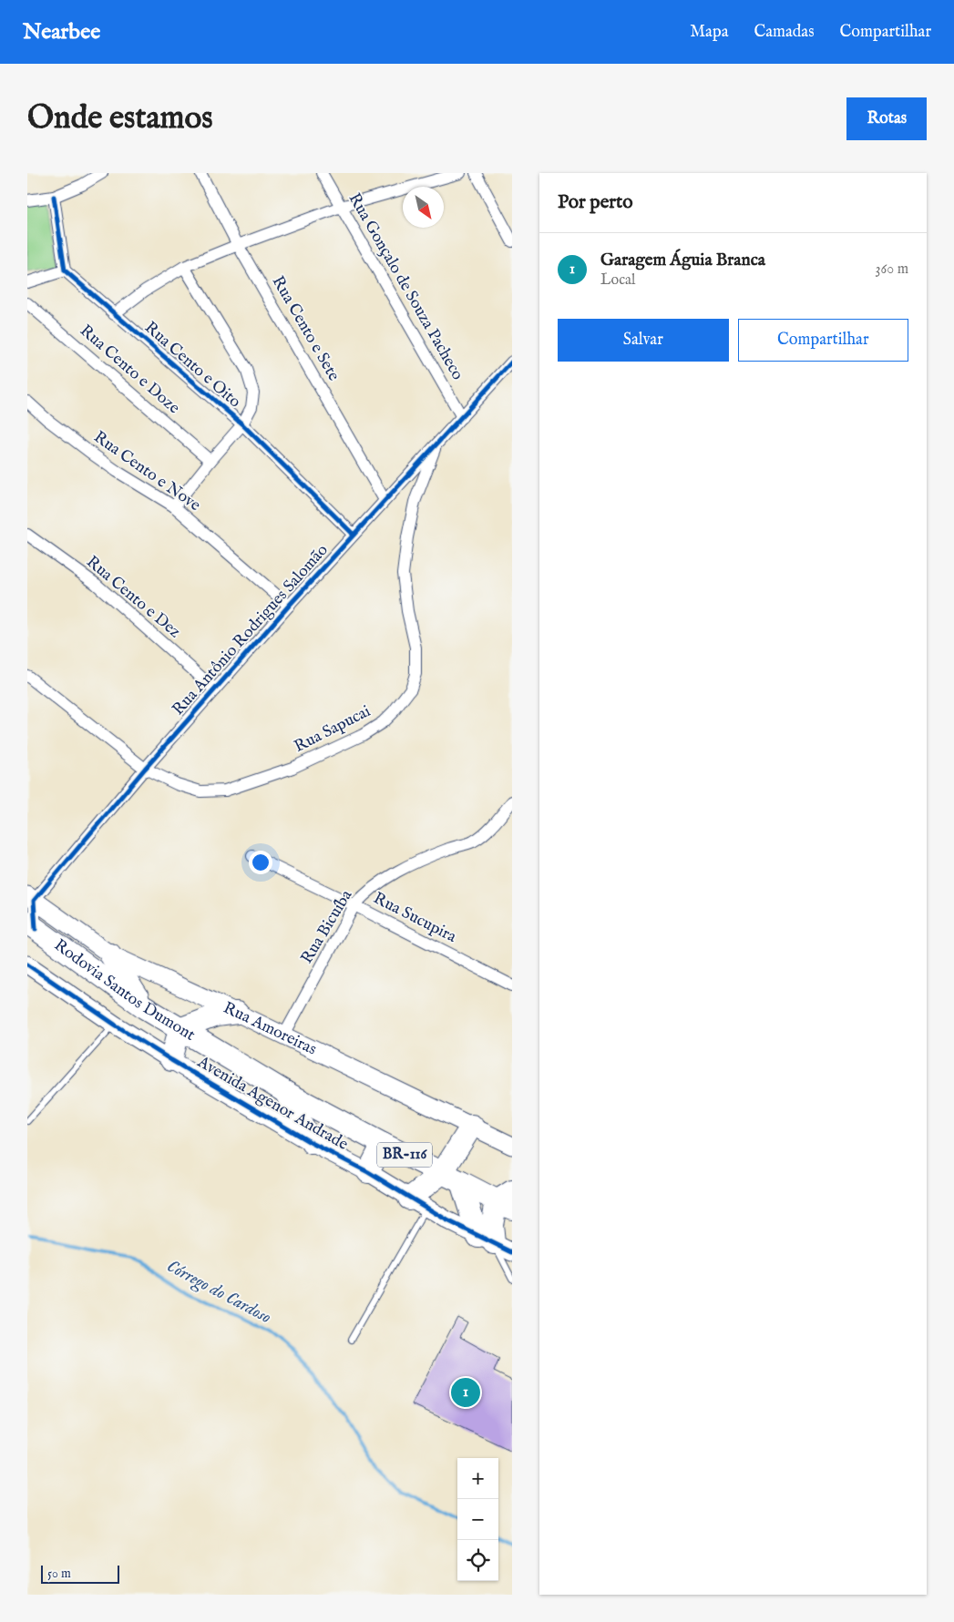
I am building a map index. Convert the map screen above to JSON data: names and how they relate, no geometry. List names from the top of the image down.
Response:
{
  "streets": {
    "highway": ["Rodovia Santos Dumont", "BR-116"],
    "street": [
      "Rua Gonçalo de Souza Pacheco",
      "Rua Cento e Sete",
      "Rua Cento e Oito",
      "Rua Cento e Doze",
      "Rua Cento e Nove",
      "Rua Cento e Dez",
      "Rua Antônio Rodrigues Salomão",
      "Rua Sapucai",
      "Rua Sucupira",
      "Rua Bicuíba",
      "Rua Amoreiras",
      "Avenida Agenor Andrade"
    ]
  },
  "crossings": [
    ["Rua Gonçalo de Souza Pacheco", "Rua Antônio Rodrigues Salomão"],
    ["Rua Cento e Sete", "Rua Antônio Rodrigues Salomão"],
    ["Rua Cento e Oito", "Rua Antônio Rodrigues Salomão"],
    ["Rua Cento e Nove", "Rua Antônio Rodrigues Salomão"],
    ["Rua Cento e Dez", "Rua Antônio Rodrigues Salomão"],
    ["Rua Antônio Rodrigues Salomão", "Rua Sapucai"],
    ["Rua Antônio Rodrigues Salomão", "Rua Amoreiras"],
    ["Rua Sucupira", "Rua Bicuíba"],
    ["Rua Bicuíba", "Rua Amoreiras"]
  ],
  "water": ["Córrego do Cardoso"],
  "scale_bar": "50 m",
  "north": "bottom right",
  "page": {
    "header": "Nearbee",
    "nav": ["Mapa", "Camadas", "Compartilhar"],
    "buttons": [
      "Rotas",
      ["Salvar", "Compartilhar"]
    ],
    "title": "Onde estamos",
    "heading": "Por perto",
    "list": [
      {
        "mark": "1",
        "name": "Garagem Águia Branca",
        "note": "Local",
        "value": "360 m"
      }
    ],
    "pins": "1",
    "map_buttons": ["+", "−"],
    "scale": "50 m"
  }
}
